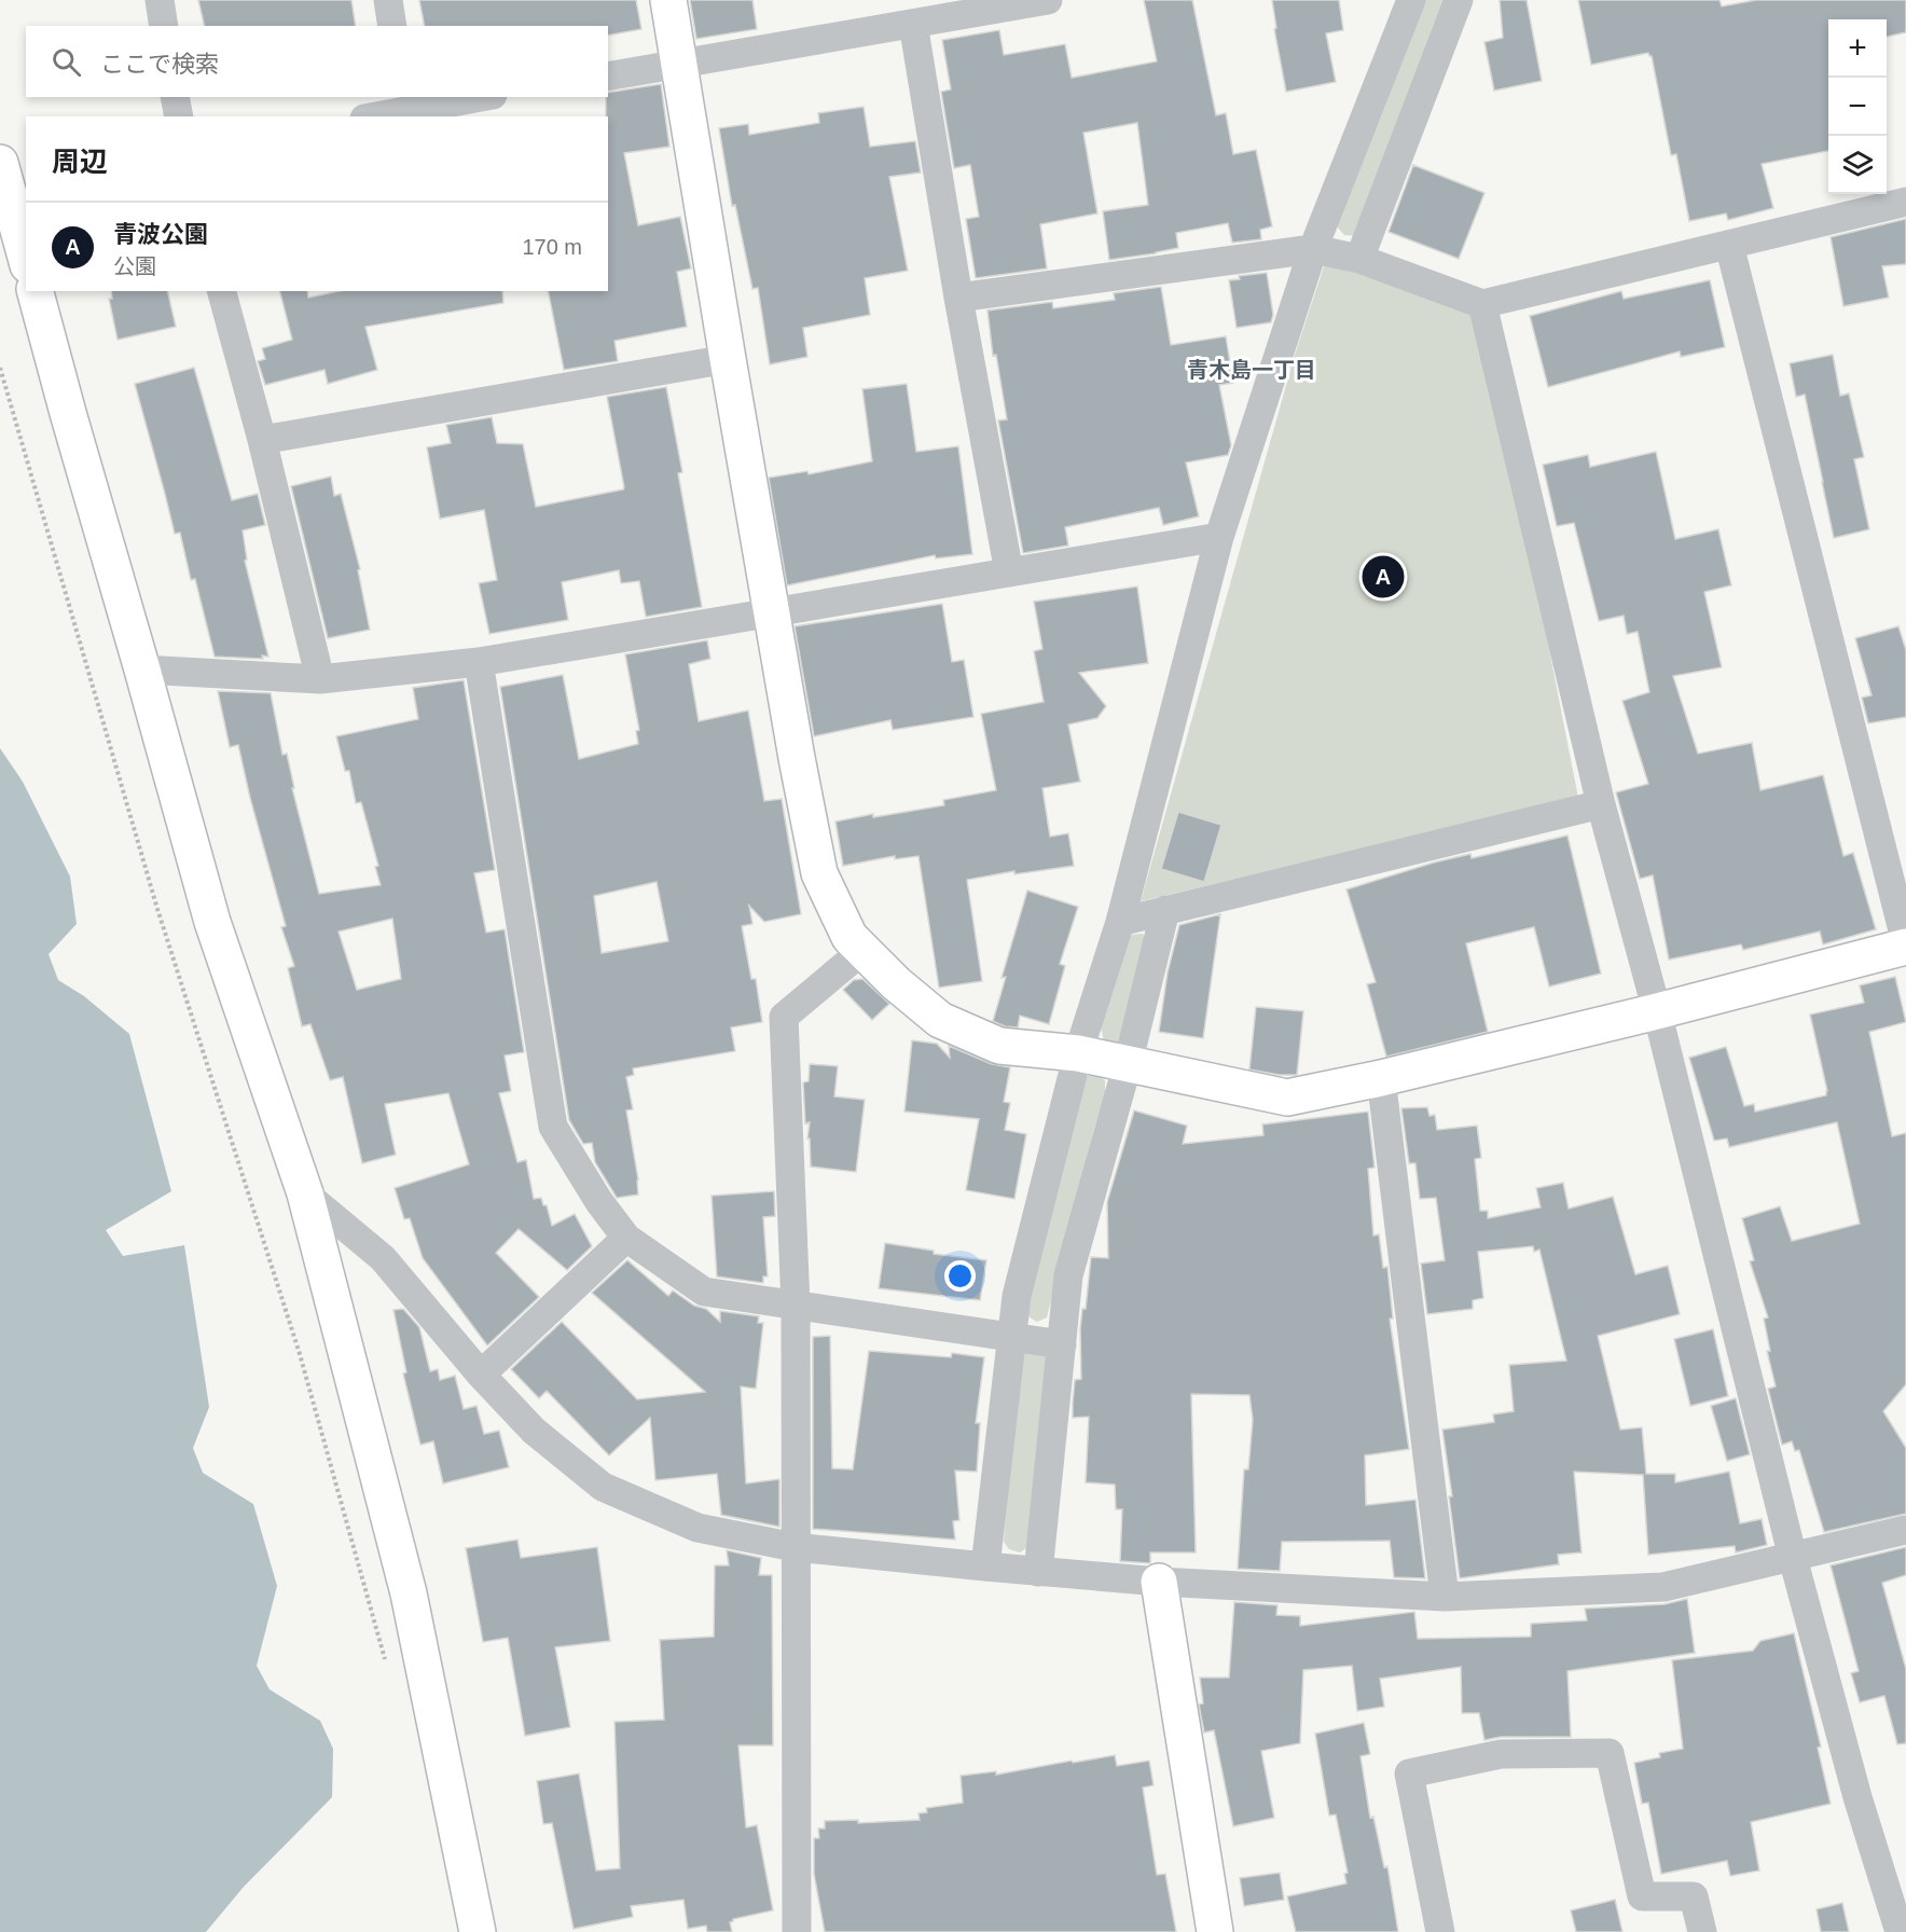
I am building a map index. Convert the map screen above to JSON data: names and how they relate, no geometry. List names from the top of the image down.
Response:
{
  "districts": ["青木島一丁目"],
  "page": {
    "map_buttons": ["+", "−"],
    "search": "ここで検索",
    "heading": "周辺",
    "list": [
      {
        "mark": "A",
        "name": "青波公園",
        "note": "公園",
        "value": "170 m"
      }
    ],
    "pins": "A"
  }
}
